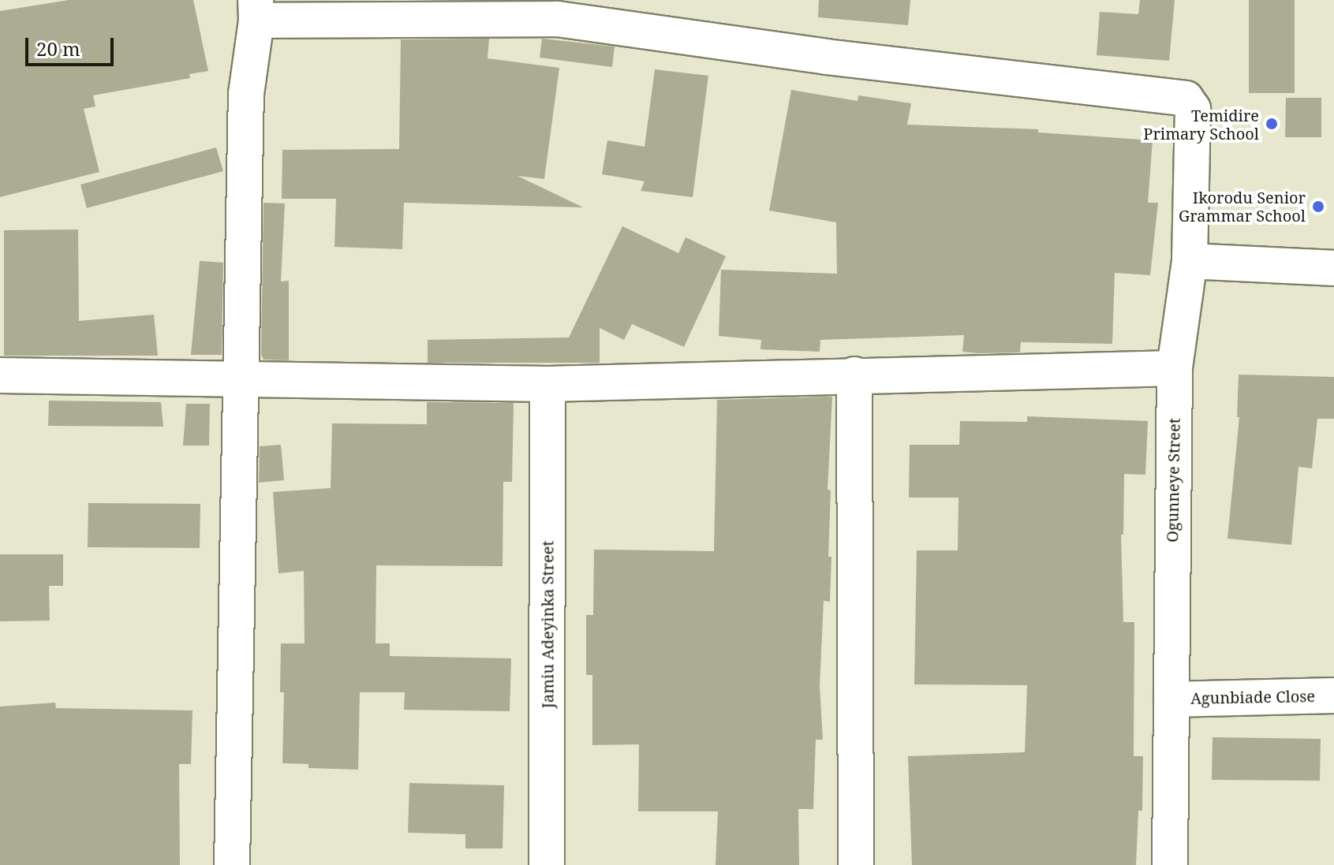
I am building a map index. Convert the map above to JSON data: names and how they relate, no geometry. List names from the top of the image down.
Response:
{
  "streets": {
    "street": ["Ogunneye Street", "Jamiu Adeyinka Street", "Agunbiade Close"]
  },
  "crossings": [
    ["Ogunneye Street", "Agunbiade Close"]
  ],
  "places": ["Temidire Primary School", "Ikorodu Senior Grammar School"],
  "scale_bar": "20 m"
}
